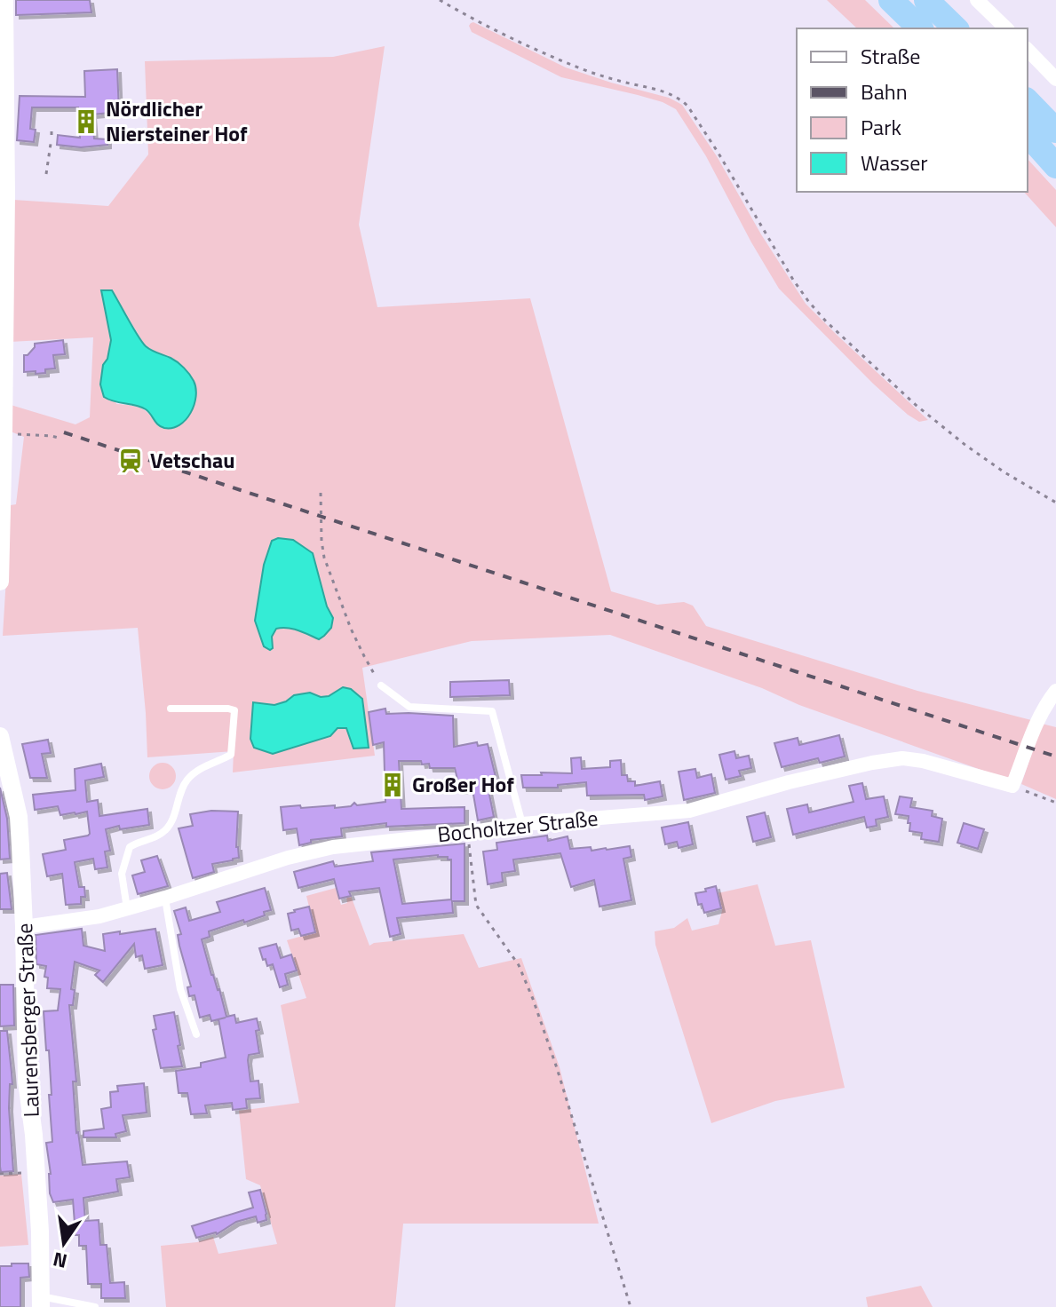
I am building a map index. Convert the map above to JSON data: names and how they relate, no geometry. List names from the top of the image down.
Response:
{
  "streets": {
    "street": ["Bocholtzer Straße", "Laurensberger Straße"]
  },
  "crossings": [
    ["Bocholtzer Straße", "Laurensberger Straße"]
  ],
  "places": {
    "building": ["Nördlicher Niersteiner Hof", "Großer Hof"],
    "station": ["Vetschau"]
  },
  "legend": [
    "Straße",
    "Bahn",
    "Park",
    "Wasser"
  ],
  "north": "bottom"
}
